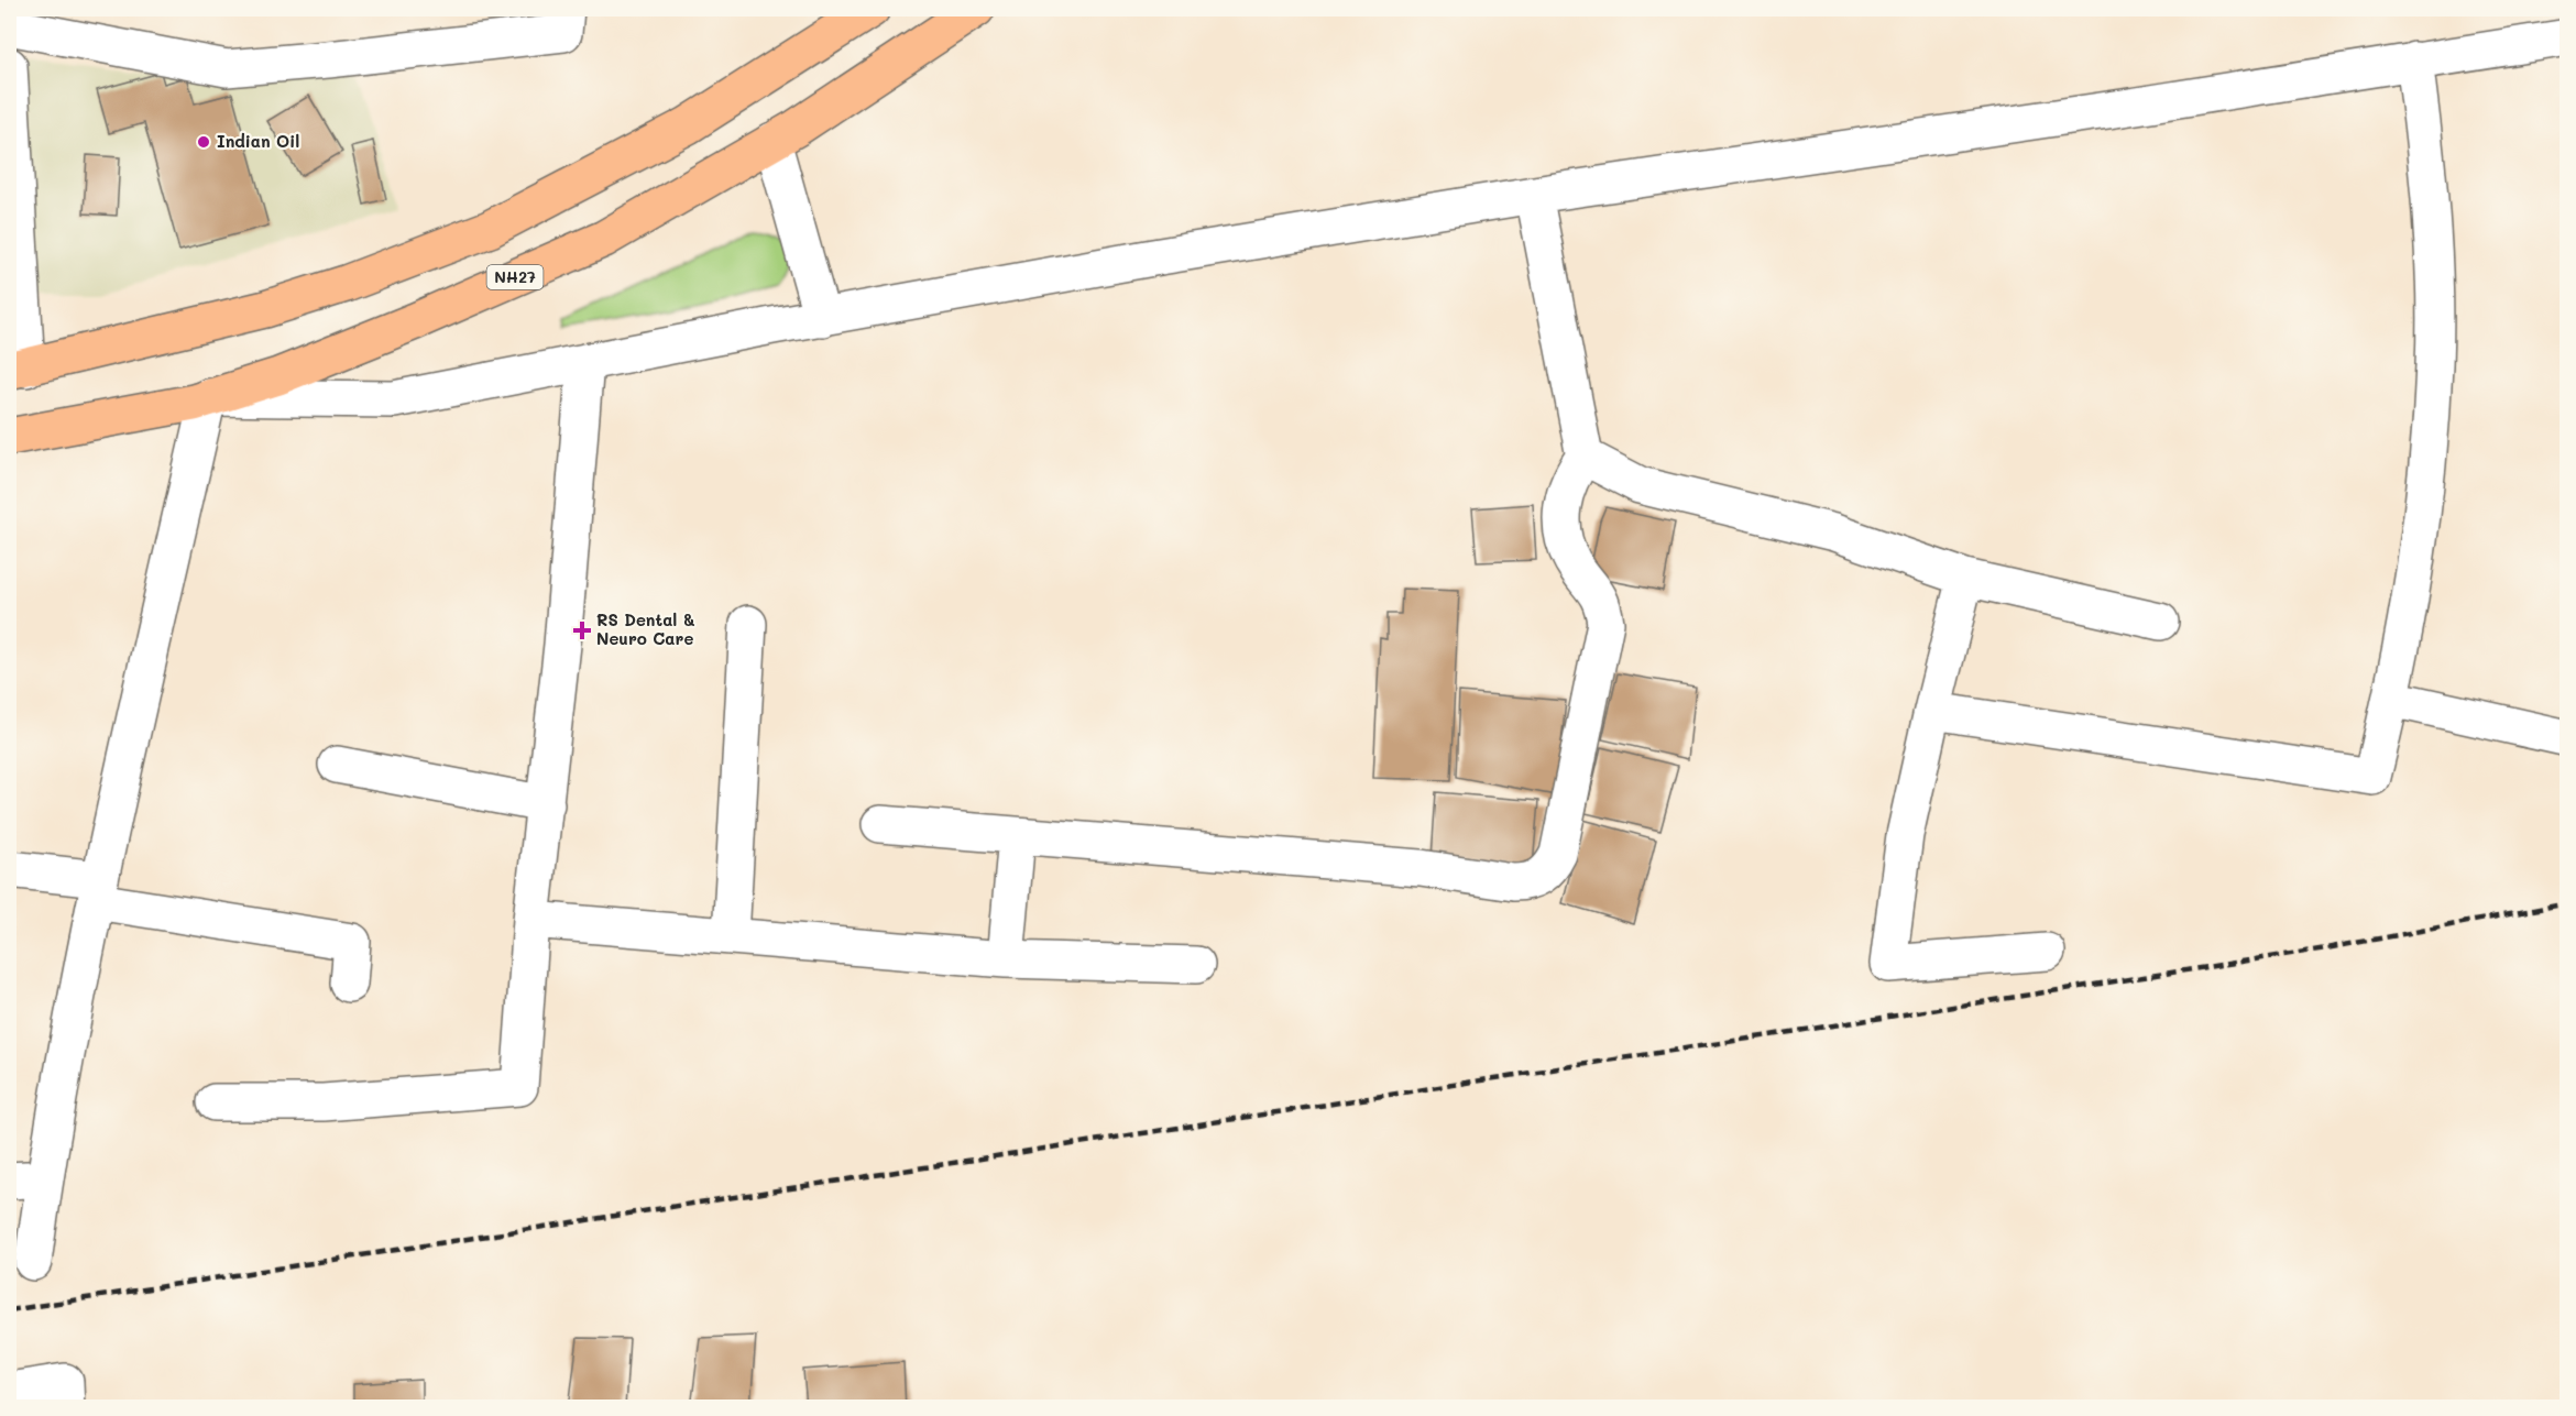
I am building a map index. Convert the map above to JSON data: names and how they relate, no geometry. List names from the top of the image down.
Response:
{
  "streets": {
    "highway": ["NH27"]
  },
  "places": {
    "other": ["Indian Oil"],
    "health": ["RS Dental & Neuro Care"]
  }
}
